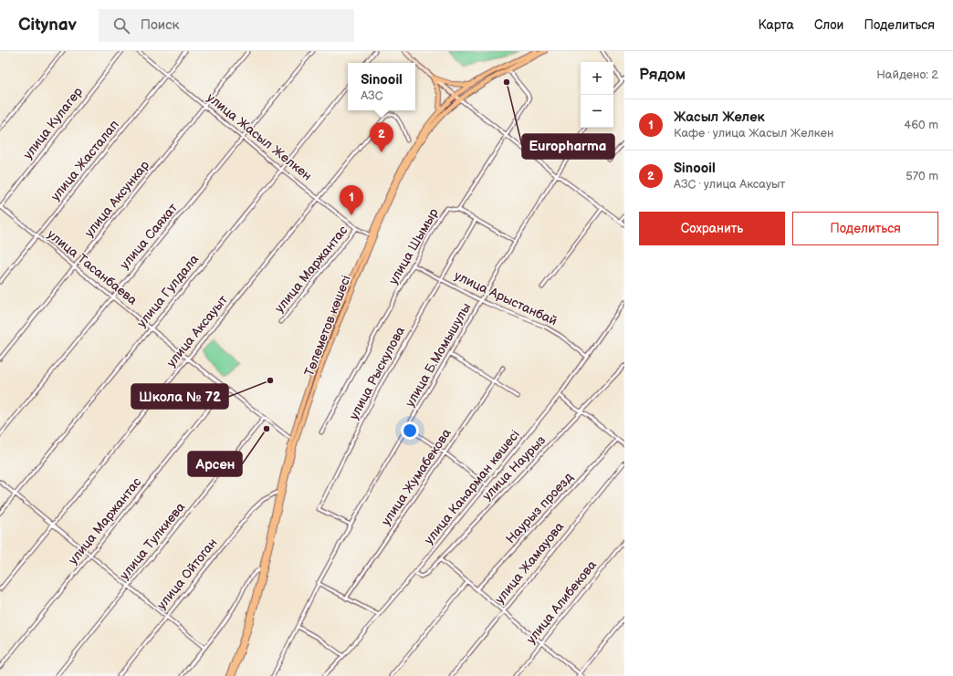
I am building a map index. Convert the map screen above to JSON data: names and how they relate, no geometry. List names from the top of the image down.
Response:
{
  "streets": {
    "main road": ["Төлеметов көшесі"],
    "street": [
      "улица Кулагер",
      "улица Жасыл Желкен",
      "улица Жасталап",
      "улица Аксункар",
      "улица Саяхат",
      "улица Шымыр",
      "улица Тасанбаева",
      "улица Маржантас",
      "улица Гулдала",
      "улица Арыстанбай",
      "улица Аксауыт",
      "улица Б.Момышулы",
      "улица Рыскулова",
      "улица Наурыз",
      "улица Жумабекова",
      "улица Каһарман көшесі",
      "Наурыз проезд",
      "улица Тулкиева",
      "улица Жамауова",
      "улица Ойтоган",
      "улица Алибекова"
    ]
  },
  "crossings": [
    ["улица Кулагер", "улица Тасанбаева"],
    ["улица Жасыл Желкен", "улица Жасталап"],
    ["улица Жасыл Желкен", "улица Аксункар"],
    ["улица Жасыл Желкен", "улица Саяхат"],
    ["улица Жасыл Желкен", "улица Маржантас"],
    ["улица Жасыл Желкен", "улица Гулдала"],
    ["улица Жасыл Желкен", "Төлеметов көшесі"],
    ["улица Жасыл Желкен", "улица Аксауыт"],
    ["улица Жасталап", "улица Тасанбаева"],
    ["улица Аксункар", "улица Тасанбаева"],
    ["улица Саяхат", "улица Тасанбаева"],
    ["улица Шымыр", "улица Арыстанбай"],
    ["улица Шымыр", "Төлеметов көшесі"],
    ["улица Тасанбаева", "улица Маржантас"],
    ["улица Тасанбаева", "улица Гулдала"],
    ["улица Тасанбаева", "Төлеметов көшесі"],
    ["улица Тасанбаева", "улица Аксауыт"],
    ["улица Тасанбаева", "улица Тулкиева"],
    ["улица Арыстанбай", "улица Б.Момышулы"],
    ["улица Арыстанбай", "улица Рыскулова"],
    ["улица Арыстанбай", "улица Каһарман көшесі"],
    ["Төлеметов көшесі", "улица Ойтоган"],
    ["улица Б.Момышулы", "улица Рыскулова"],
    ["улица Наурыз", "улица Каһарман көшесі"]
  ],
  "places": ["Europharma", "Школа № 72", "Арсен"],
  "page": {
    "header": "Citynav",
    "search": "Поиск",
    "nav": ["Карта", "Слои", "Поделиться"],
    "heading": ["Рядом", "Найдено: 2"],
    "map_buttons": ["+", "−"],
    "popup": ["Sinooil", "АЗС"],
    "list": [
      {
        "mark": "1",
        "name": "Жасыл Желек",
        "note": "Кафе · улица Жасыл Желкен",
        "value": "460 m"
      },
      {
        "mark": "2",
        "name": "Sinooil",
        "note": "АЗС · улица Аксауыт",
        "value": "570 m"
      }
    ],
    "pins": ["2", "1"],
    "buttons": ["Сохранить", "Поделиться"]
  }
}
